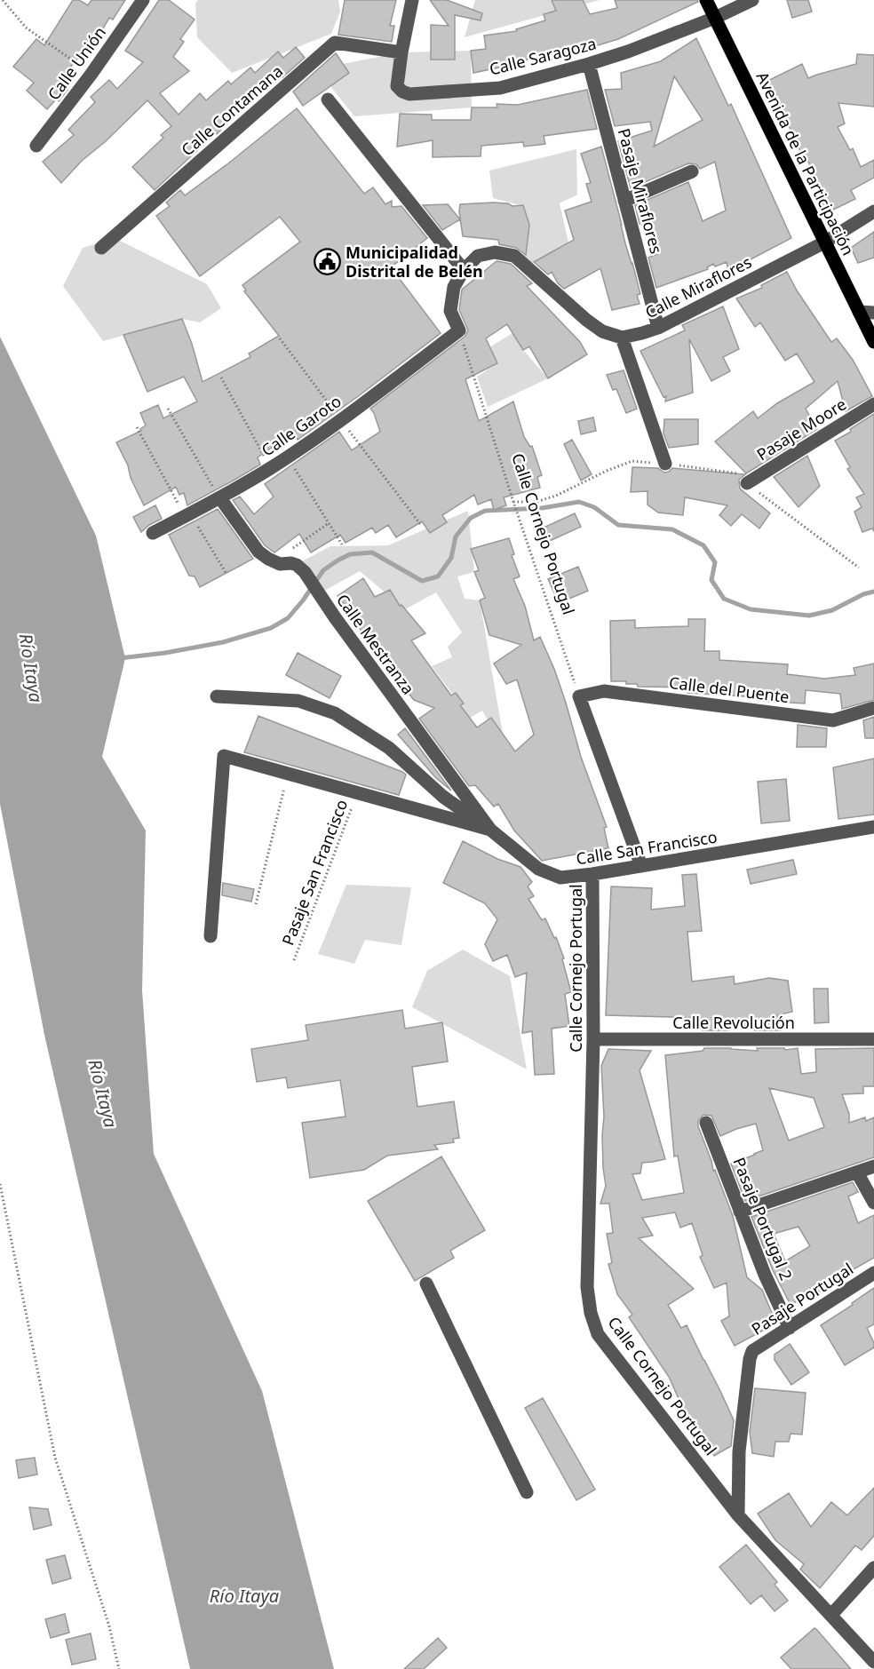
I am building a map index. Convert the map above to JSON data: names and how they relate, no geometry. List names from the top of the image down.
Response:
{
  "streets": {
    "main road": ["Avenida de la Participación"],
    "street": [
      "Calle Saragoza",
      "Calle Unión",
      "Calle Contamana",
      "Pasaje Miraflores",
      "Calle Miraflores",
      "Calle Garoto",
      "Pasaje Moore",
      "Calle Cornejo Portugal",
      "Calle Mestranza",
      "Calle del Puente",
      "Calle San Francisco",
      "Calle Revolución",
      "Pasaje Portugal 2",
      "Pasaje Portugal"
    ],
    "path": ["Pasaje San Francisco"]
  },
  "crossings": [
    ["Calle Saragoza", "Calle Contamana"],
    ["Calle Saragoza", "Avenida de la Participación"],
    ["Calle Saragoza", "Pasaje Miraflores"],
    ["Avenida de la Participación", "Calle Miraflores"],
    ["Pasaje Miraflores", "Calle Miraflores"],
    ["Calle Garoto", "Calle Cornejo Portugal"],
    ["Calle Garoto", "Calle Mestranza"],
    ["Calle Cornejo Portugal", "Calle del Puente"],
    ["Calle Cornejo Portugal", "Calle San Francisco"],
    ["Calle Cornejo Portugal", "Calle Revolución"],
    ["Calle Cornejo Portugal", "Pasaje Portugal"],
    ["Calle Mestranza", "Calle San Francisco"],
    ["Calle San Francisco", "Pasaje San Francisco"],
    ["Pasaje Portugal 2", "Pasaje Portugal"]
  ],
  "water": ["Río Itaya"],
  "places": {
    "public building": ["Municipalidad Distrital de Belén"]
  }
}
